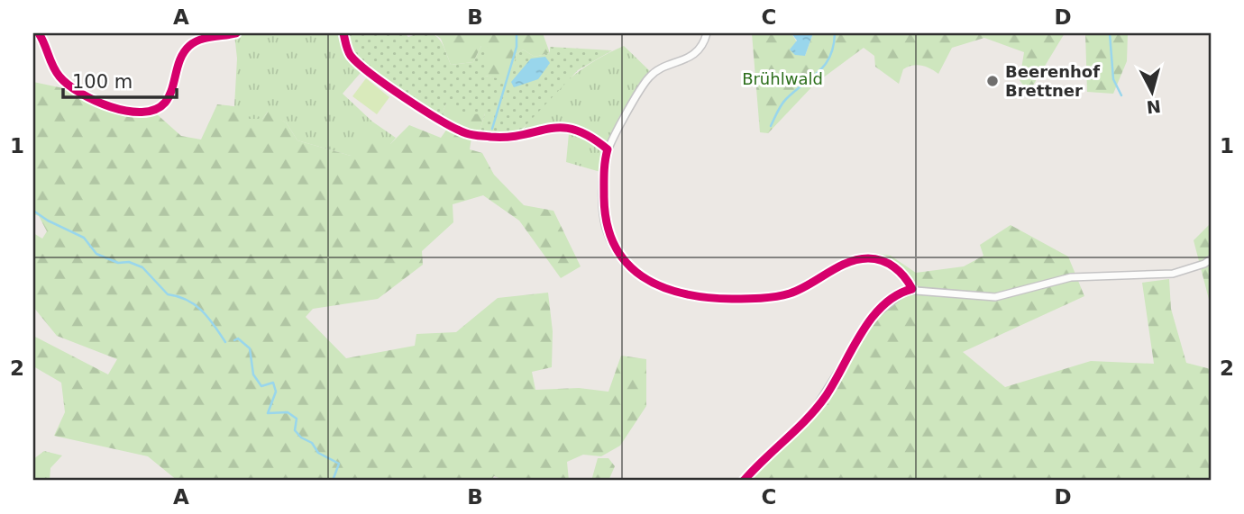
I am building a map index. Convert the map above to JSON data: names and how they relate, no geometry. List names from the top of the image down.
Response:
{
  "parks": ["Brühlwald"],
  "places": ["Beerenhof Brettner"],
  "scale_bar": "100 m",
  "north": "bottom",
  "grid": {
    "columns": [
      "A",
      "B",
      "C",
      "D"
    ],
    "rows": ["1", "2"]
  }
}
